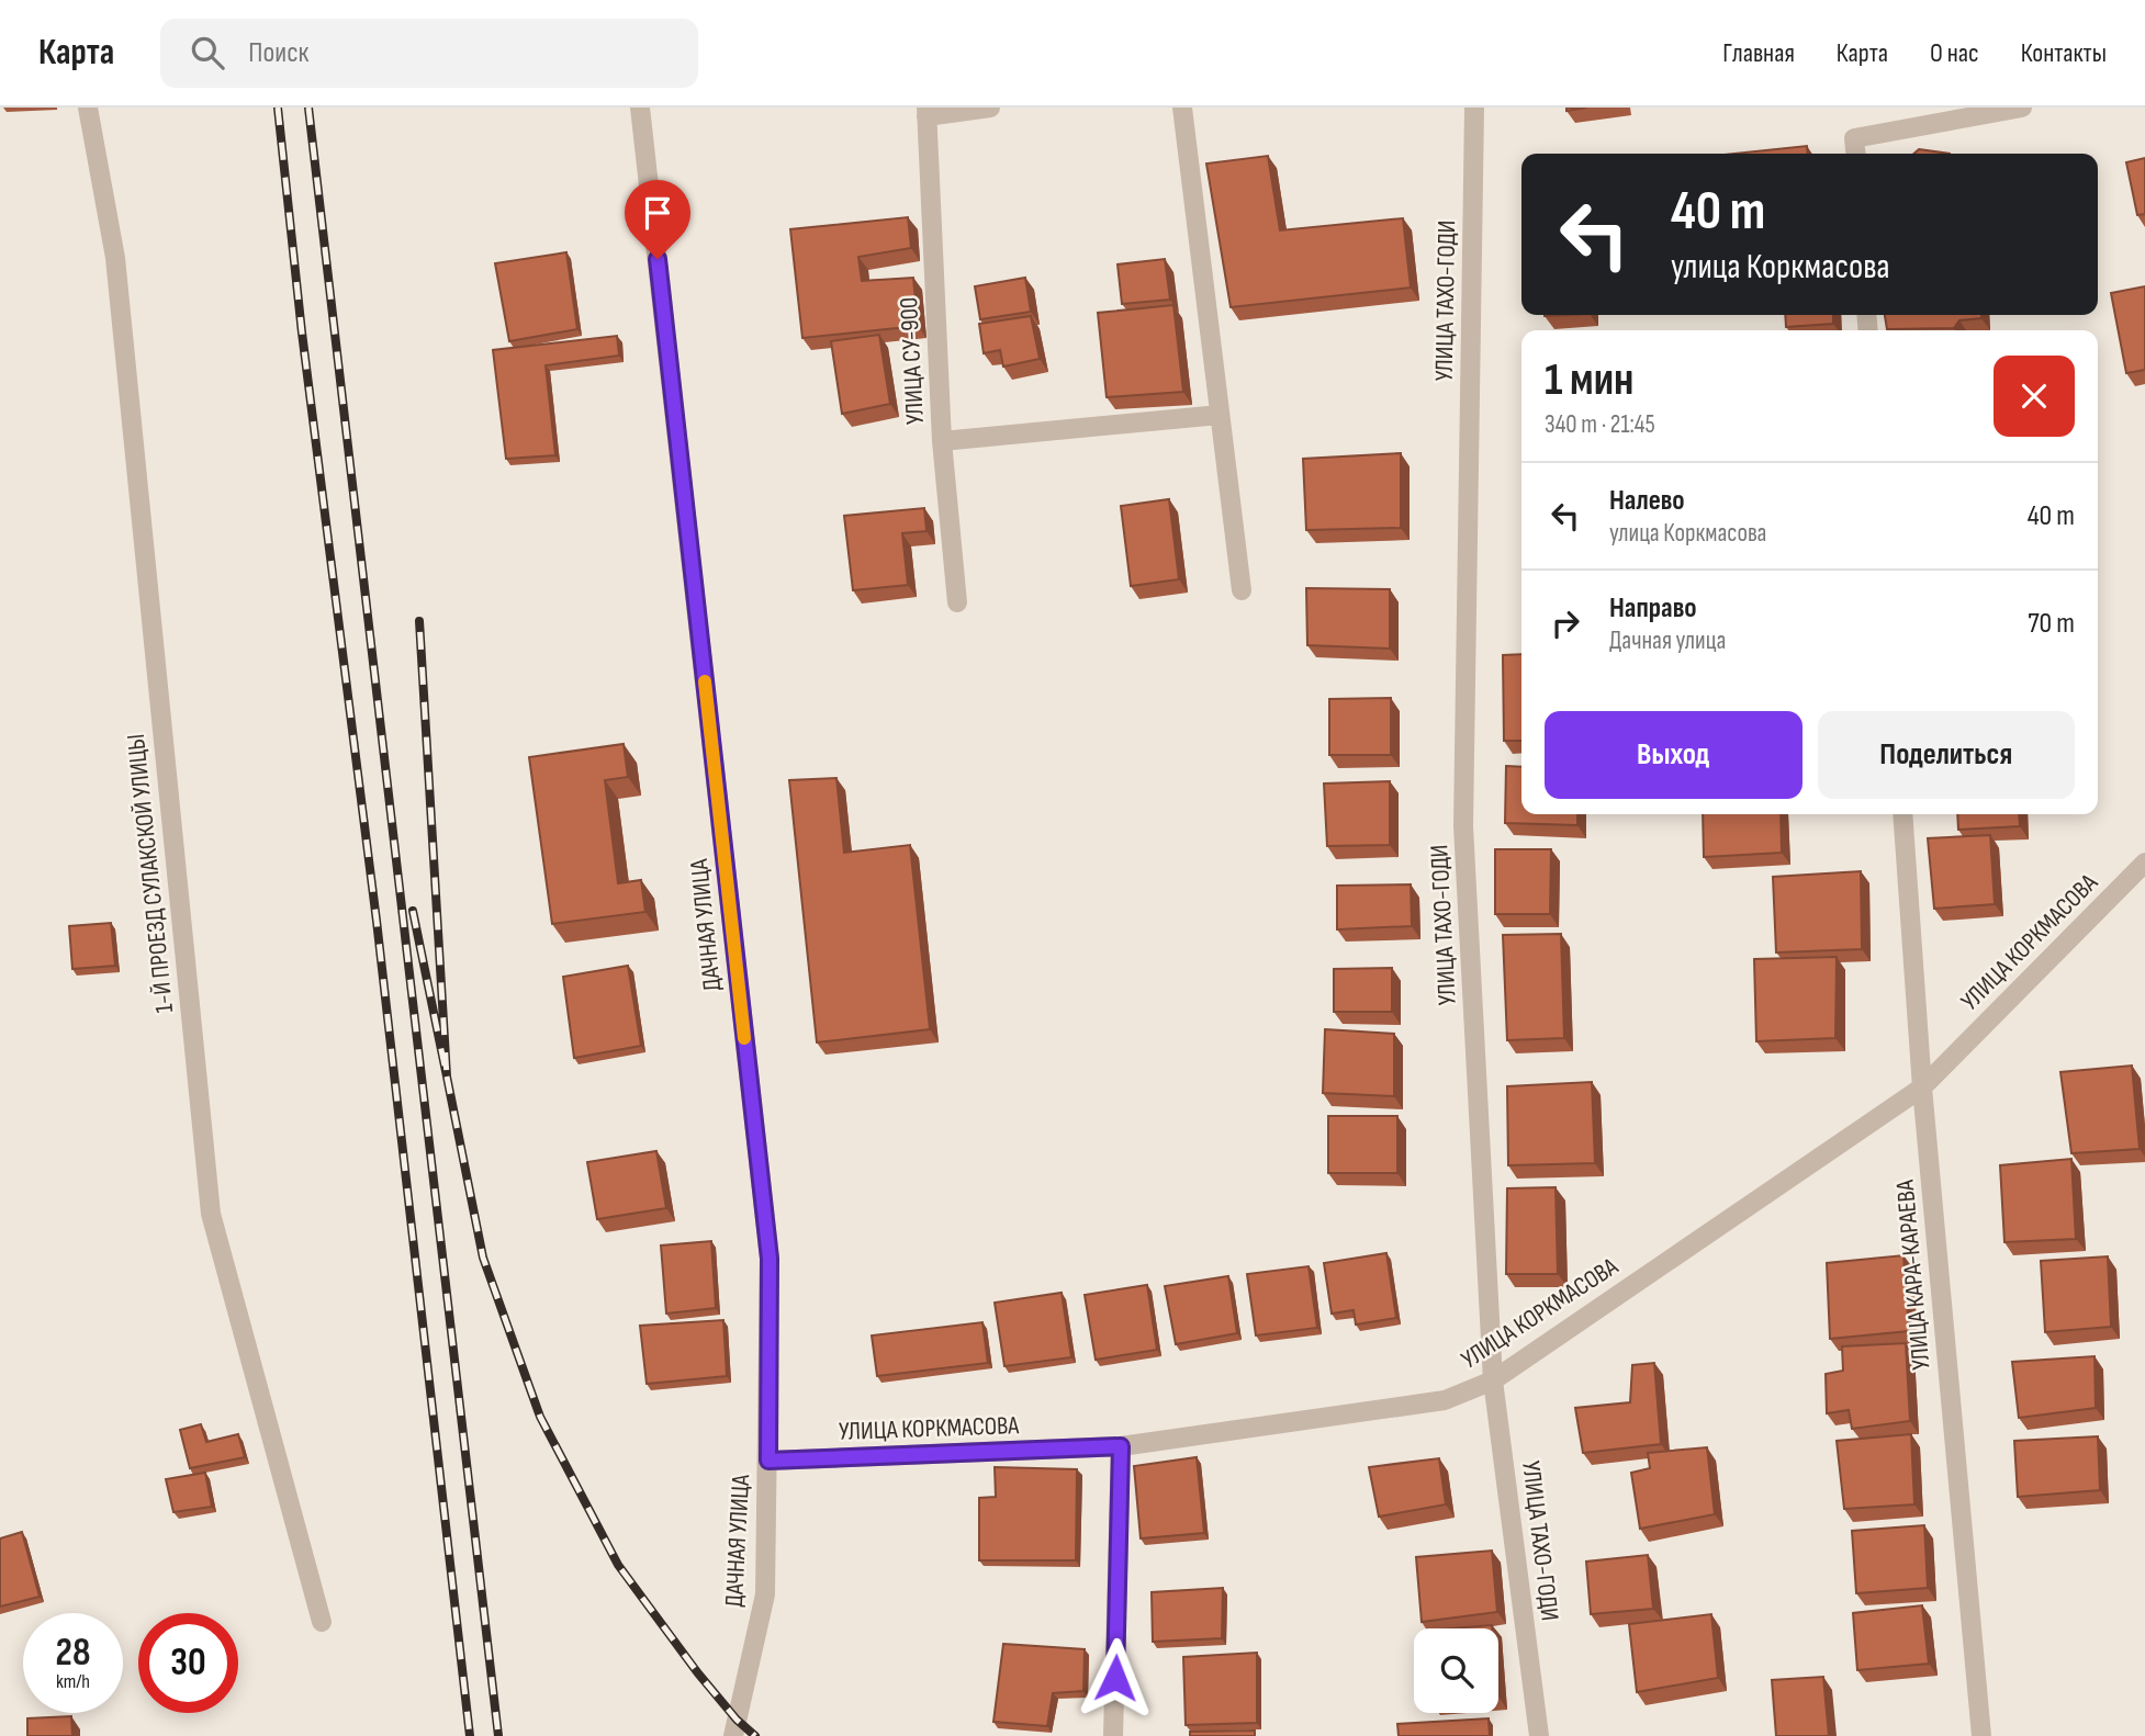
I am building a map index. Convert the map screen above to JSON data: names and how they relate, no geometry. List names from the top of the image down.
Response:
{
  "streets": {
    "street": [
      "УЛИЦА ТАХО-ГОДИ",
      "УЛИЦА СУ-900",
      "1-Й ПРОЕЗД СУЛАКСКОЙ УЛИЦЫ",
      "ДАЧНАЯ УЛИЦА",
      "УЛИЦА КОРКМАСОВА",
      "УЛИЦА КАРА-КАРАЕВА"
    ]
  },
  "crossings": [
    ["УЛИЦА ТАХО-ГОДИ", "УЛИЦА КОРКМАСОВА"],
    ["ДАЧНАЯ УЛИЦА", "УЛИЦА КОРКМАСОВА"],
    ["УЛИЦА КОРКМАСОВА", "УЛИЦА КАРА-КАРАЕВА"]
  ],
  "page": {
    "header": "Карта",
    "search": "Поиск",
    "nav": [
      "Главная",
      "Карта",
      "О нас",
      "Контакты"
    ],
    "turn": ["40 m", "улица Коркмасова"],
    "heading": ["1 мин", "340 m · 21:45"],
    "list": [
      {
        "name": "Налево",
        "note": "улица Коркмасова",
        "value": "40 m"
      },
      {
        "name": "Направо",
        "note": "Дачная улица",
        "value": "70 m"
      }
    ],
    "buttons": ["Выход", "Поделиться"],
    "speed": "28 km/h",
    "limit": "30"
  }
}
